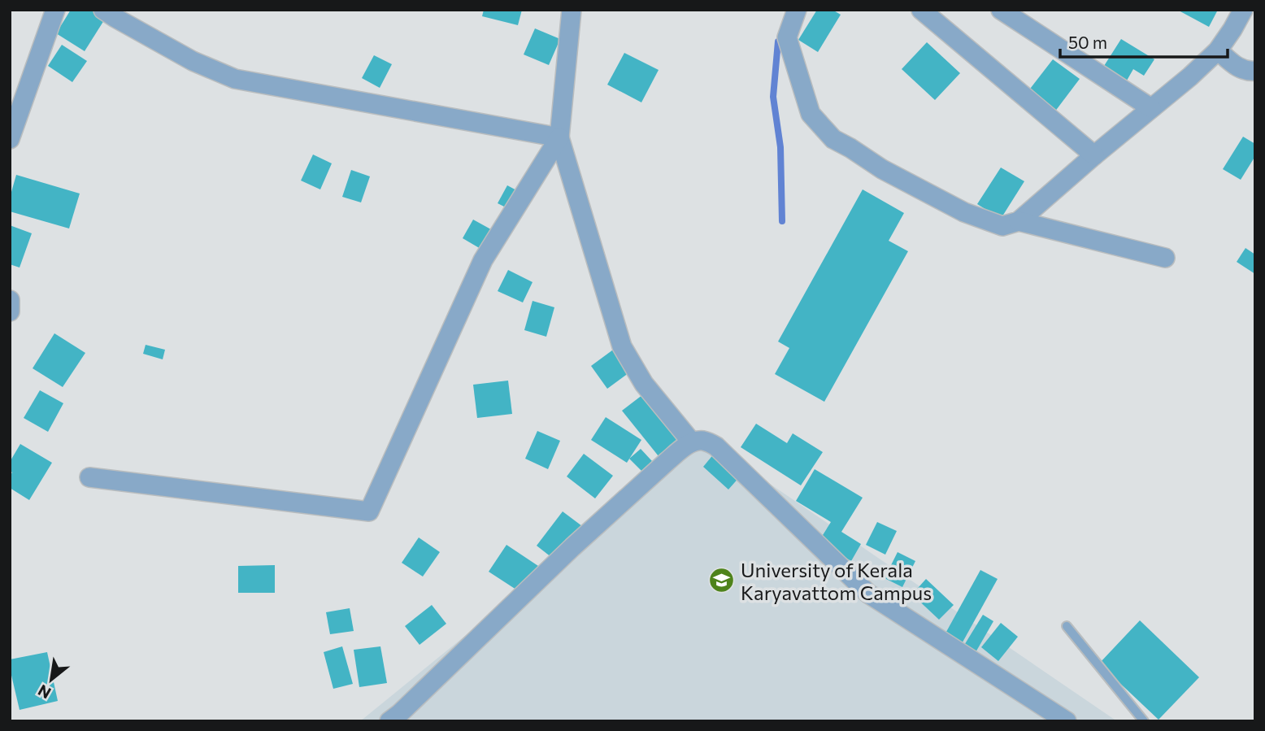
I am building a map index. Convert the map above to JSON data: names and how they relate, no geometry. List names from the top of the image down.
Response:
{
  "places": {
    "school or university": ["University of Kerala Karyavattom Campus"]
  },
  "scale_bar": "50 m",
  "north": "bottom left"
}
